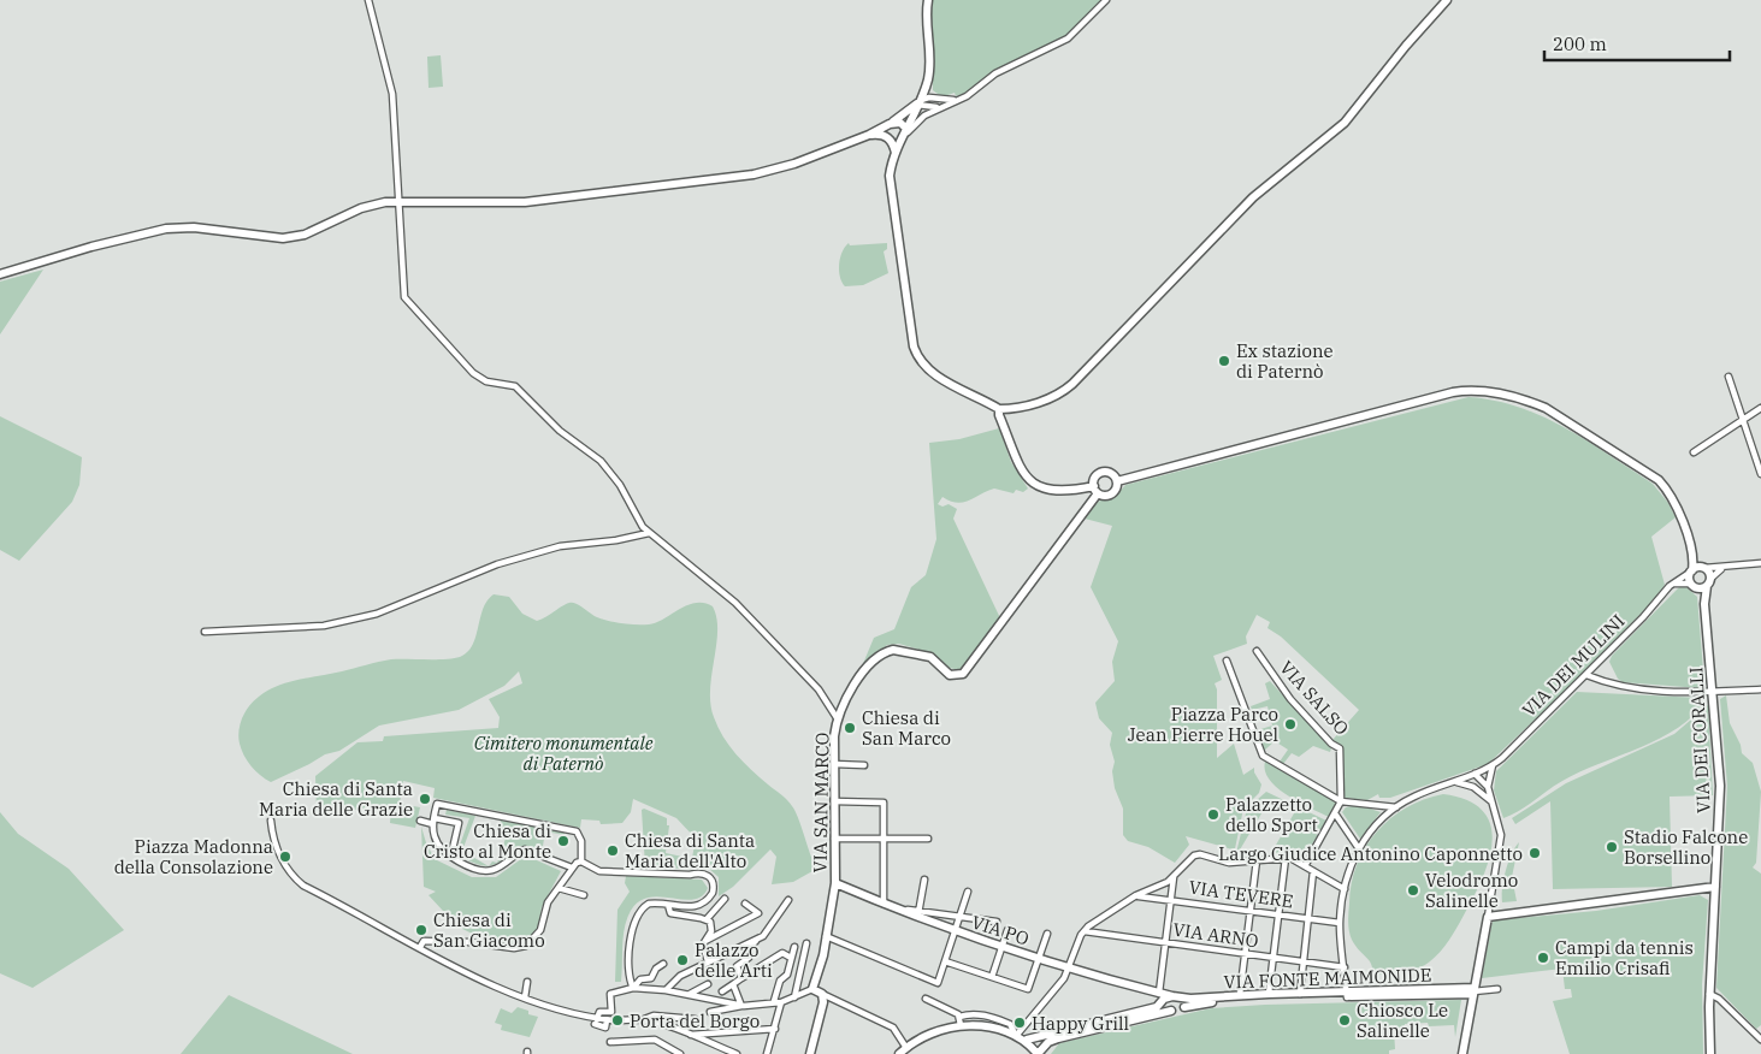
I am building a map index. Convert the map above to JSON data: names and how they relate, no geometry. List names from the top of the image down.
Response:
{
  "streets": {
    "street": [
      "VIA DEI MULINI",
      "VIA SALSO",
      "VIA DEI CORALLI",
      "VIA SAN MARCO",
      "VIA TEVERE",
      "VIA PO",
      "VIA ARNO",
      "VIA FONTE MAIMONIDE"
    ]
  },
  "crossings": [
    ["VIA SAN MARCO", "VIA PO"]
  ],
  "parks": ["Cimitero monumentale di Paternò"],
  "places": [
    "Ex stazione di Paternò",
    "Piazza Parco Jean Pierre Houel",
    "Chiesa di San Marco",
    "Chiesa di Santa Maria delle Grazie",
    "Palazzetto dello Sport",
    "Chiesa di Cristo al Monte",
    "Stadio Falcone Borsellino",
    "Chiesa di Santa Maria dell'Alto",
    "Largo Giudice Antonino Caponnetto",
    "Piazza Madonna della Consolazione",
    "Velodromo Salinelle",
    "Chiesa di San Giacomo",
    "Campi da tennis Emilio Crisafi",
    "Palazzo delle Arti",
    "Porta del Borgo",
    "Chiosco Le Salinelle",
    "Happy Grill"
  ],
  "scale_bar": "200 m"
}
